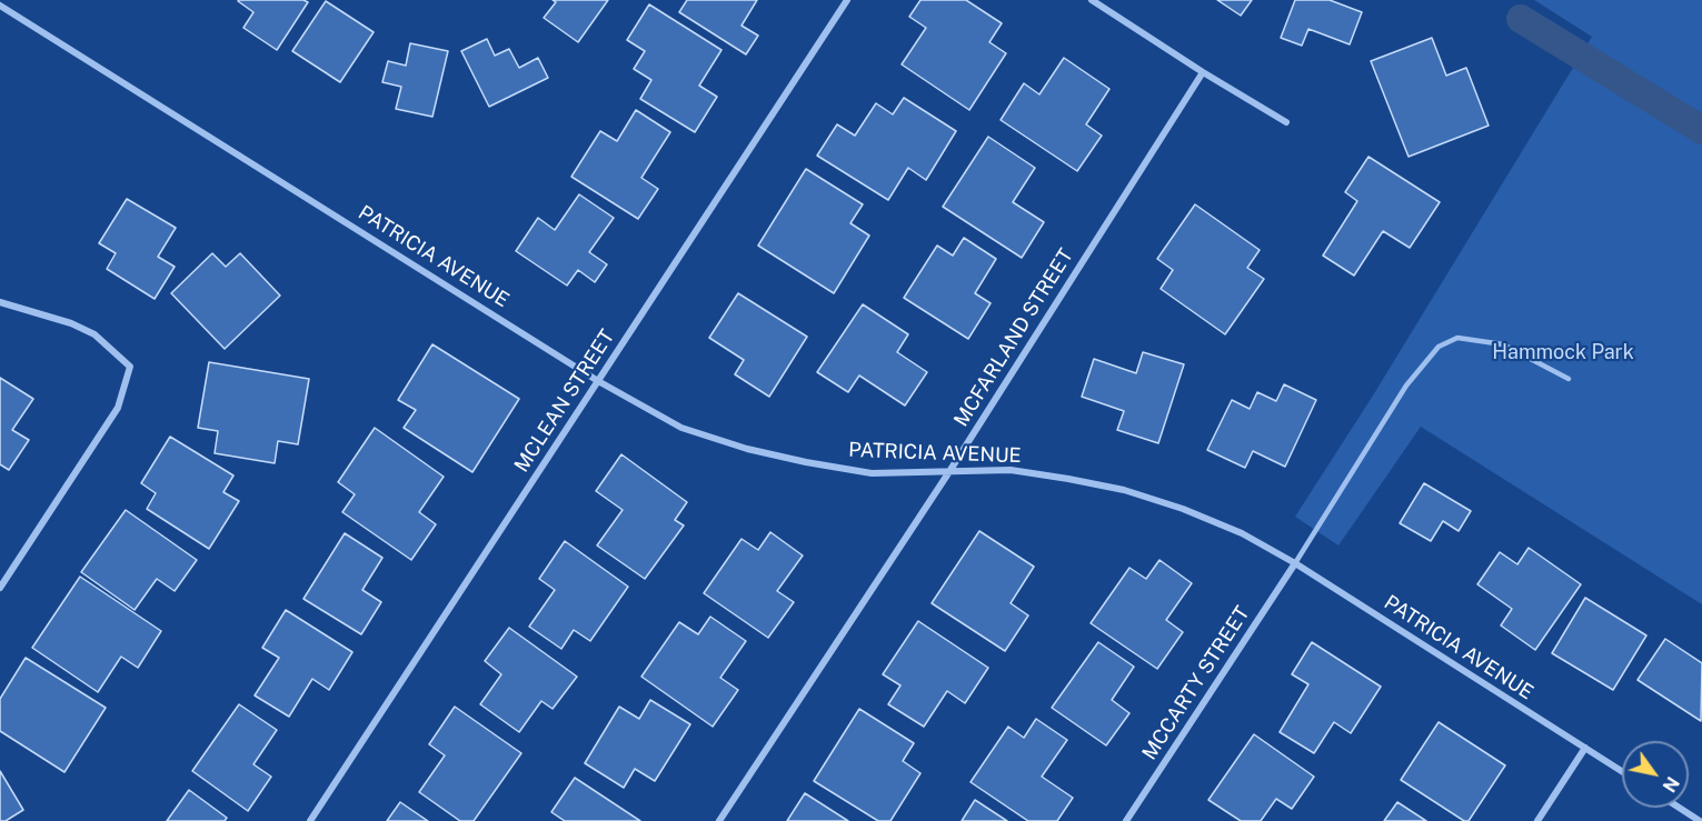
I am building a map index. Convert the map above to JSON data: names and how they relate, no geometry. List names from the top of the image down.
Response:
{
  "streets": {
    "street": [
      "PATRICIA AVENUE",
      "MCFARLAND STREET",
      "MCLEAN STREET",
      "MCCARTY STREET"
    ]
  },
  "crossings": [
    ["PATRICIA AVENUE", "MCFARLAND STREET"],
    ["PATRICIA AVENUE", "MCLEAN STREET"],
    ["PATRICIA AVENUE", "MCCARTY STREET"]
  ],
  "parks": ["Hammock Park"],
  "north": "bottom right"
}
